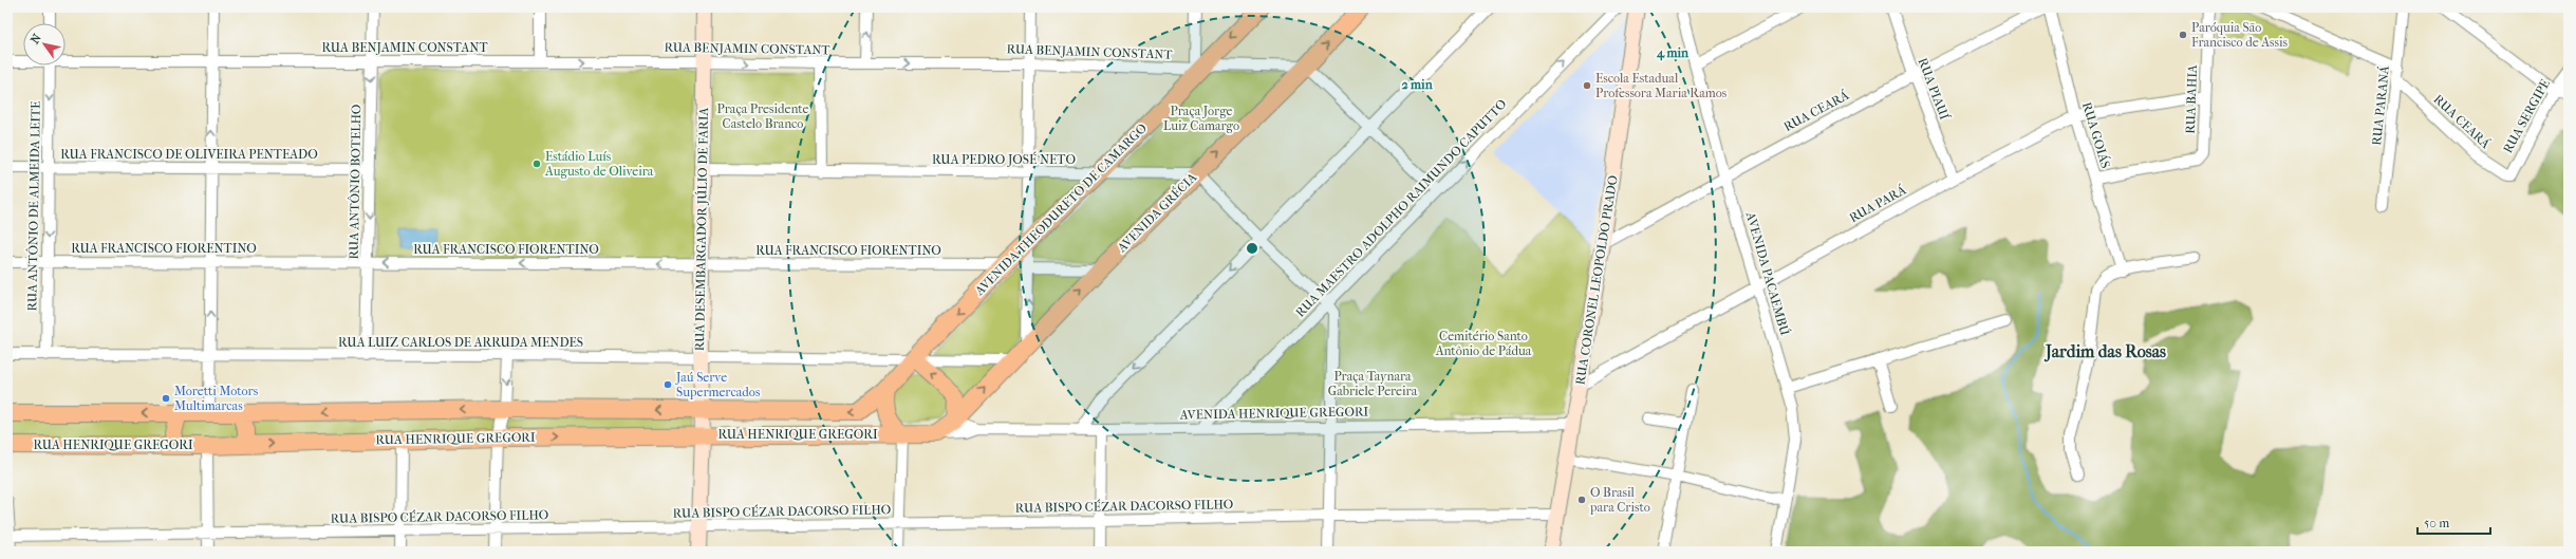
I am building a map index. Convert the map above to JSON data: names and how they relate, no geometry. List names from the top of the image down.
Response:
{
  "streets": {
    "main road": ["AVENIDA THEODURETO DE CAMARGO", "AVENIDA GRÉCIA", "RUA HENRIQUE GREGORI"],
    "street": [
      "RUA BENJAMIN CONSTANT",
      "RUA PIAUÍ",
      "RUA BAHIA",
      "RUA PARANÁ",
      "RUA CEARÁ",
      "RUA SERGIPE",
      "RUA GOIÁS",
      "RUA FRANCISCO DE OLIVEIRA PENTEADO",
      "RUA PEDRO JOSÉ NETO",
      "RUA ANTÔNIO BOTELHO",
      "RUA PARÁ",
      "RUA ANTÔNIO DE ALMEIDA LEITE",
      "RUA MAESTRO ADOLPHO RAIMUNDO CAPUTTO",
      "RUA DESEMBARGADOR JÚLIO DE FARIA",
      "RUA FRANCISCO FIORENTINO",
      "AVENIDA PACAEMBÚ",
      "RUA CORONEL LEOPOLDO PRADO",
      "RUA LUIZ CARLOS DE ARRUDA MENDES",
      "AVENIDA HENRIQUE GREGORI",
      "RUA BISPO CÉZAR DACORSO FILHO"
    ]
  },
  "crossings": [
    ["RUA BENJAMIN CONSTANT", "RUA ANTÔNIO BOTELHO"],
    ["RUA BENJAMIN CONSTANT", "AVENIDA THEODURETO DE CAMARGO"],
    ["RUA BENJAMIN CONSTANT", "AVENIDA GRÉCIA"],
    ["RUA BENJAMIN CONSTANT", "RUA DESEMBARGADOR JÚLIO DE FARIA"],
    ["RUA PIAUÍ", "RUA CEARÁ"],
    ["RUA PIAUÍ", "RUA PARÁ"],
    ["RUA BAHIA", "RUA GOIÁS"],
    ["RUA BAHIA", "RUA PARÁ"],
    ["RUA PARANÁ", "RUA CEARÁ"],
    ["RUA CEARÁ", "RUA SERGIPE"],
    ["RUA CEARÁ", "RUA GOIÁS"],
    ["RUA CEARÁ", "AVENIDA PACAEMBÚ"],
    ["RUA CEARÁ", "RUA CORONEL LEOPOLDO PRADO"],
    ["RUA GOIÁS", "RUA PARÁ"],
    ["RUA FRANCISCO DE OLIVEIRA PENTEADO", "RUA ANTÔNIO BOTELHO"],
    ["RUA FRANCISCO DE OLIVEIRA PENTEADO", "RUA ANTÔNIO DE ALMEIDA LEITE"],
    ["RUA PEDRO JOSÉ NETO", "AVENIDA THEODURETO DE CAMARGO"],
    ["RUA PEDRO JOSÉ NETO", "AVENIDA GRÉCIA"],
    ["RUA PEDRO JOSÉ NETO", "RUA DESEMBARGADOR JÚLIO DE FARIA"],
    ["RUA ANTÔNIO BOTELHO", "RUA FRANCISCO FIORENTINO"],
    ["RUA ANTÔNIO BOTELHO", "RUA LUIZ CARLOS DE ARRUDA MENDES"],
    ["RUA PARÁ", "AVENIDA PACAEMBÚ"],
    ["RUA PARÁ", "RUA CORONEL LEOPOLDO PRADO"],
    ["RUA ANTÔNIO DE ALMEIDA LEITE", "RUA FRANCISCO FIORENTINO"],
    ["RUA ANTÔNIO DE ALMEIDA LEITE", "RUA LUIZ CARLOS DE ARRUDA MENDES"],
    ["RUA MAESTRO ADOLPHO RAIMUNDO CAPUTTO", "AVENIDA HENRIQUE GREGORI"],
    ["AVENIDA THEODURETO DE CAMARGO", "AVENIDA GRÉCIA"],
    ["AVENIDA THEODURETO DE CAMARGO", "RUA FRANCISCO FIORENTINO"],
    ["AVENIDA THEODURETO DE CAMARGO", "RUA LUIZ CARLOS DE ARRUDA MENDES"],
    ["AVENIDA THEODURETO DE CAMARGO", "RUA HENRIQUE GREGORI"],
    ["AVENIDA GRÉCIA", "RUA LUIZ CARLOS DE ARRUDA MENDES"],
    ["AVENIDA GRÉCIA", "RUA HENRIQUE GREGORI"],
    ["RUA DESEMBARGADOR JÚLIO DE FARIA", "RUA FRANCISCO FIORENTINO"],
    ["RUA DESEMBARGADOR JÚLIO DE FARIA", "RUA LUIZ CARLOS DE ARRUDA MENDES"],
    ["RUA DESEMBARGADOR JÚLIO DE FARIA", "RUA HENRIQUE GREGORI"],
    ["RUA DESEMBARGADOR JÚLIO DE FARIA", "RUA BISPO CÉZAR DACORSO FILHO"],
    ["RUA CORONEL LEOPOLDO PRADO", "AVENIDA HENRIQUE GREGORI"],
    ["RUA CORONEL LEOPOLDO PRADO", "RUA BISPO CÉZAR DACORSO FILHO"],
    ["RUA LUIZ CARLOS DE ARRUDA MENDES", "RUA HENRIQUE GREGORI"]
  ],
  "one_way": [
    "RUA BENJAMIN CONSTANT",
    "RUA ANTÔNIO BOTELHO",
    "RUA ANTÔNIO DE ALMEIDA LEITE",
    "AVENIDA THEODURETO DE CAMARGO",
    "AVENIDA GRÉCIA"
  ],
  "districts": ["Jardim das Rosas"],
  "parks": [
    "Praça Presidente Castelo Branco",
    "Praça Jorge Luiz Camargo",
    "Cemitério Santo Antônio de Pádua",
    "Praça Taynara Gabriele Pereira"
  ],
  "places": [
    "Paróquia São Francisco de Assis",
    "Escola Estadual Professora Maria Ramos",
    "Estádio Luís Augusto de Oliveira",
    "Jaú Serve Supermercados",
    "Moretti Motors Multimarcas",
    "O Brasil para Cristo"
  ],
  "scale_bar": "50 m",
  "north": "top left",
  "rings": ["4 min", "2 min"]
}
